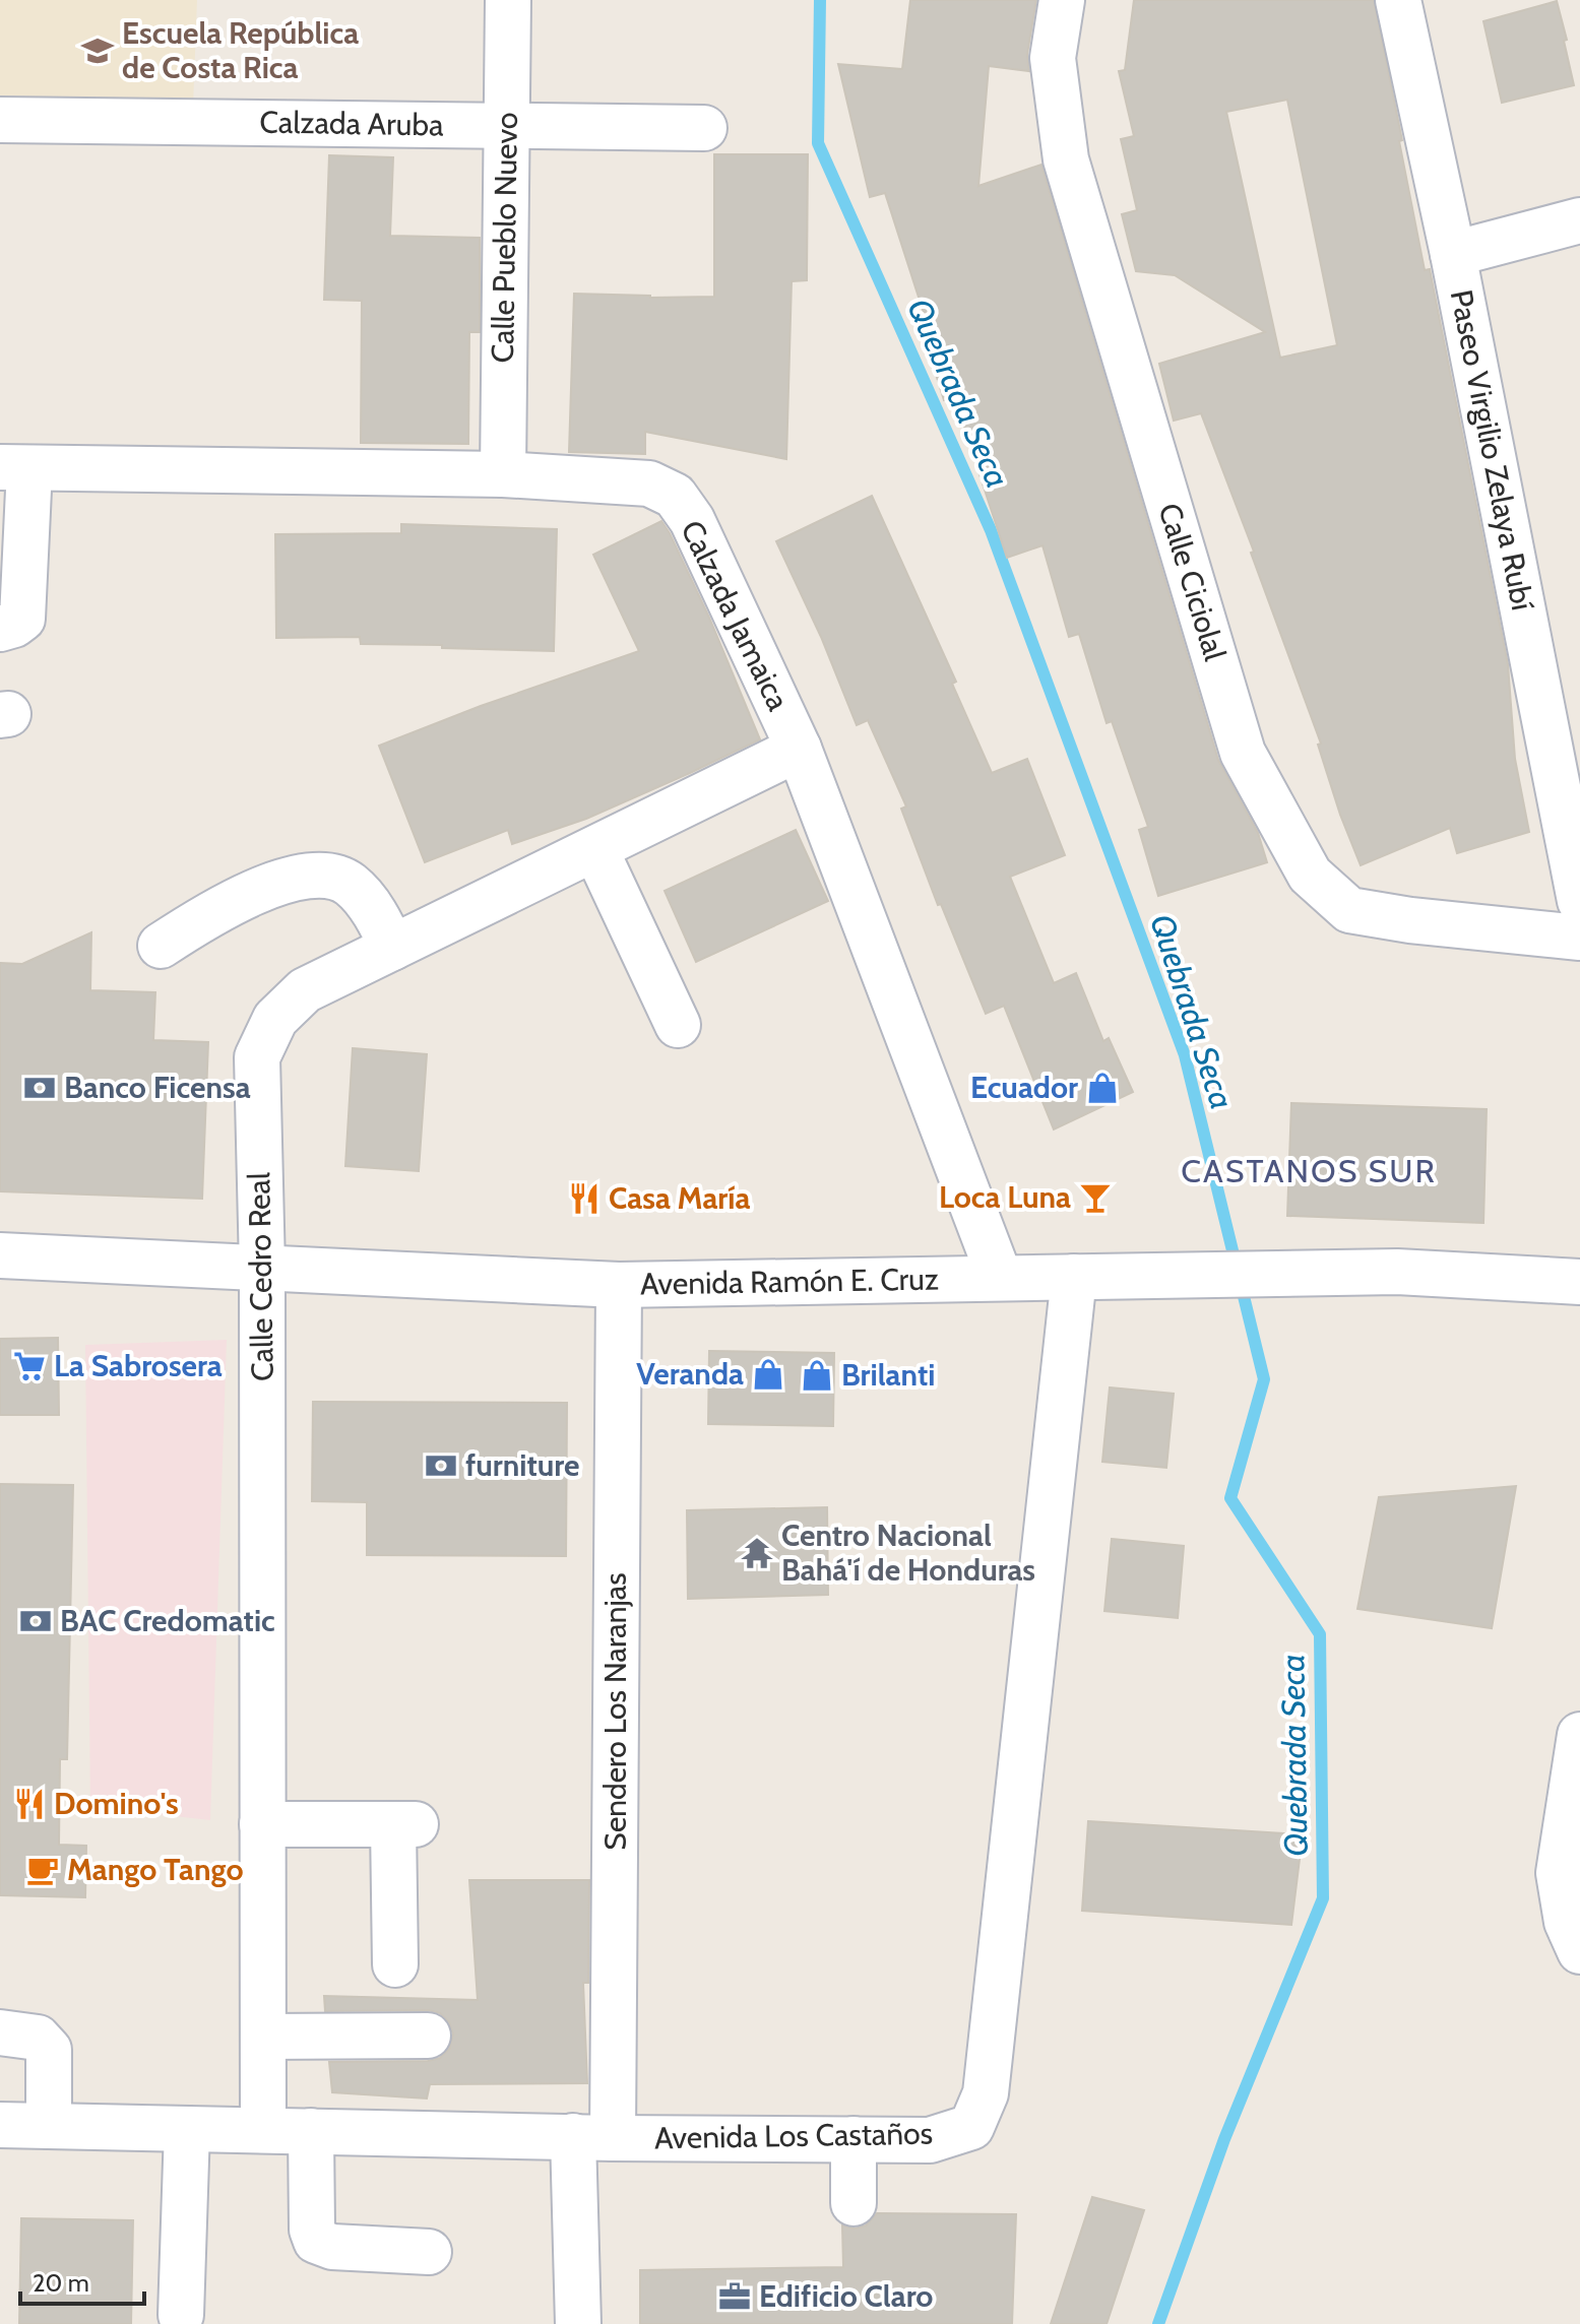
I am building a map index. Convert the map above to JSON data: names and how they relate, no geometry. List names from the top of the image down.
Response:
{
  "streets": {
    "street": [
      "Calzada Aruba",
      "Calle Pueblo Nuevo",
      "Paseo Virgilio Zelaya Rubí",
      "Calle Ciciolal",
      "Calzada Jamaica",
      "Calle Cedro Real",
      "Avenida Ramón E. Cruz",
      "Sendero Los Naranjas",
      "Avenida Los Castaños"
    ]
  },
  "crossings": [
    ["Calzada Aruba", "Calle Pueblo Nuevo"],
    ["Calle Pueblo Nuevo", "Calzada Jamaica"],
    ["Calzada Jamaica", "Calle Cedro Real"],
    ["Calzada Jamaica", "Avenida Ramón E. Cruz"],
    ["Calle Cedro Real", "Avenida Ramón E. Cruz"],
    ["Calle Cedro Real", "Avenida Los Castaños"],
    ["Avenida Ramón E. Cruz", "Sendero Los Naranjas"],
    ["Avenida Ramón E. Cruz", "Avenida Los Castaños"],
    ["Sendero Los Naranjas", "Avenida Los Castaños"]
  ],
  "districts": ["CASTANOS SUR"],
  "water": ["Quebrada Seca"],
  "places": {
    "school or university": ["Escuela República de Costa Rica"],
    "bank": ["Banco Ficensa", "furniture", "BAC Credomatic"],
    "shop": ["Ecuador", "Veranda", "Brilanti"],
    "bar": ["Loca Luna"],
    "restaurant": ["Casa María", "Domino's"],
    "supermarket": ["La Sabrosera"],
    "temple": ["Centro Nacional Bahá'í de Honduras"],
    "cafe": ["Mango Tango"],
    "office": ["Edificio Claro"]
  },
  "scale_bar": "20 m"
}
